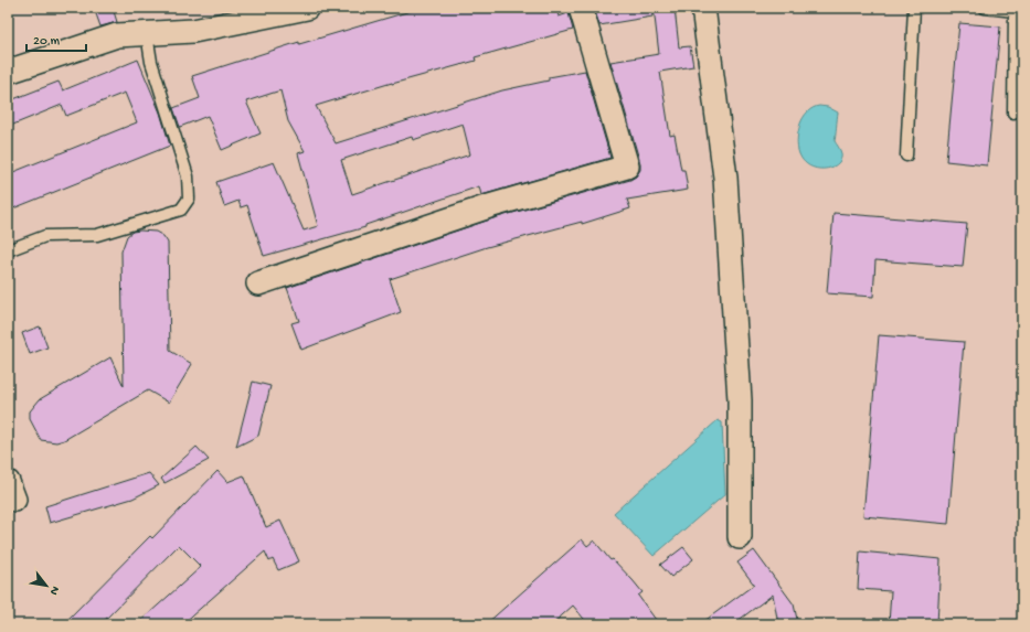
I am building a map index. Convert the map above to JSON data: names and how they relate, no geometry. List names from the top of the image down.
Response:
{
  "scale_bar": "20 m",
  "north": "bottom right"
}
